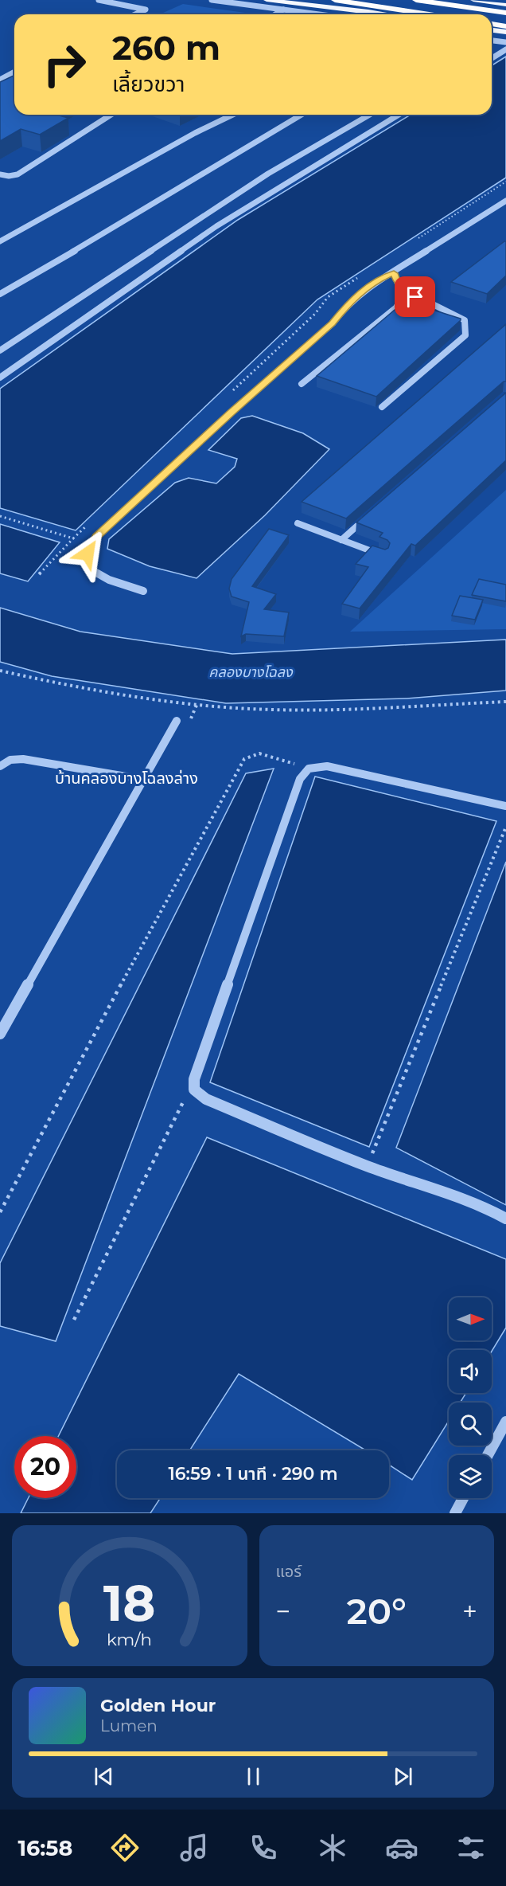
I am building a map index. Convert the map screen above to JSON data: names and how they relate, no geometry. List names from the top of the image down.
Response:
{
  "districts": ["บ้านคลองบางโฉลงล่าง"],
  "water": ["คลองบางโฉลง"],
  "north": "right",
  "page": {
    "turn": ["260 m", "เลี้ยวขวา"],
    "limit": "20",
    "trip": "16:59 · 1 นาที · 290 m",
    "tile": "แอร์",
    "heat": ["−", "20°", "+"],
    "song": ["Golden Hour", "Lumen"],
    "tabs": "16:58",
    "gauge": ["18", "km/h"]
  }
}
